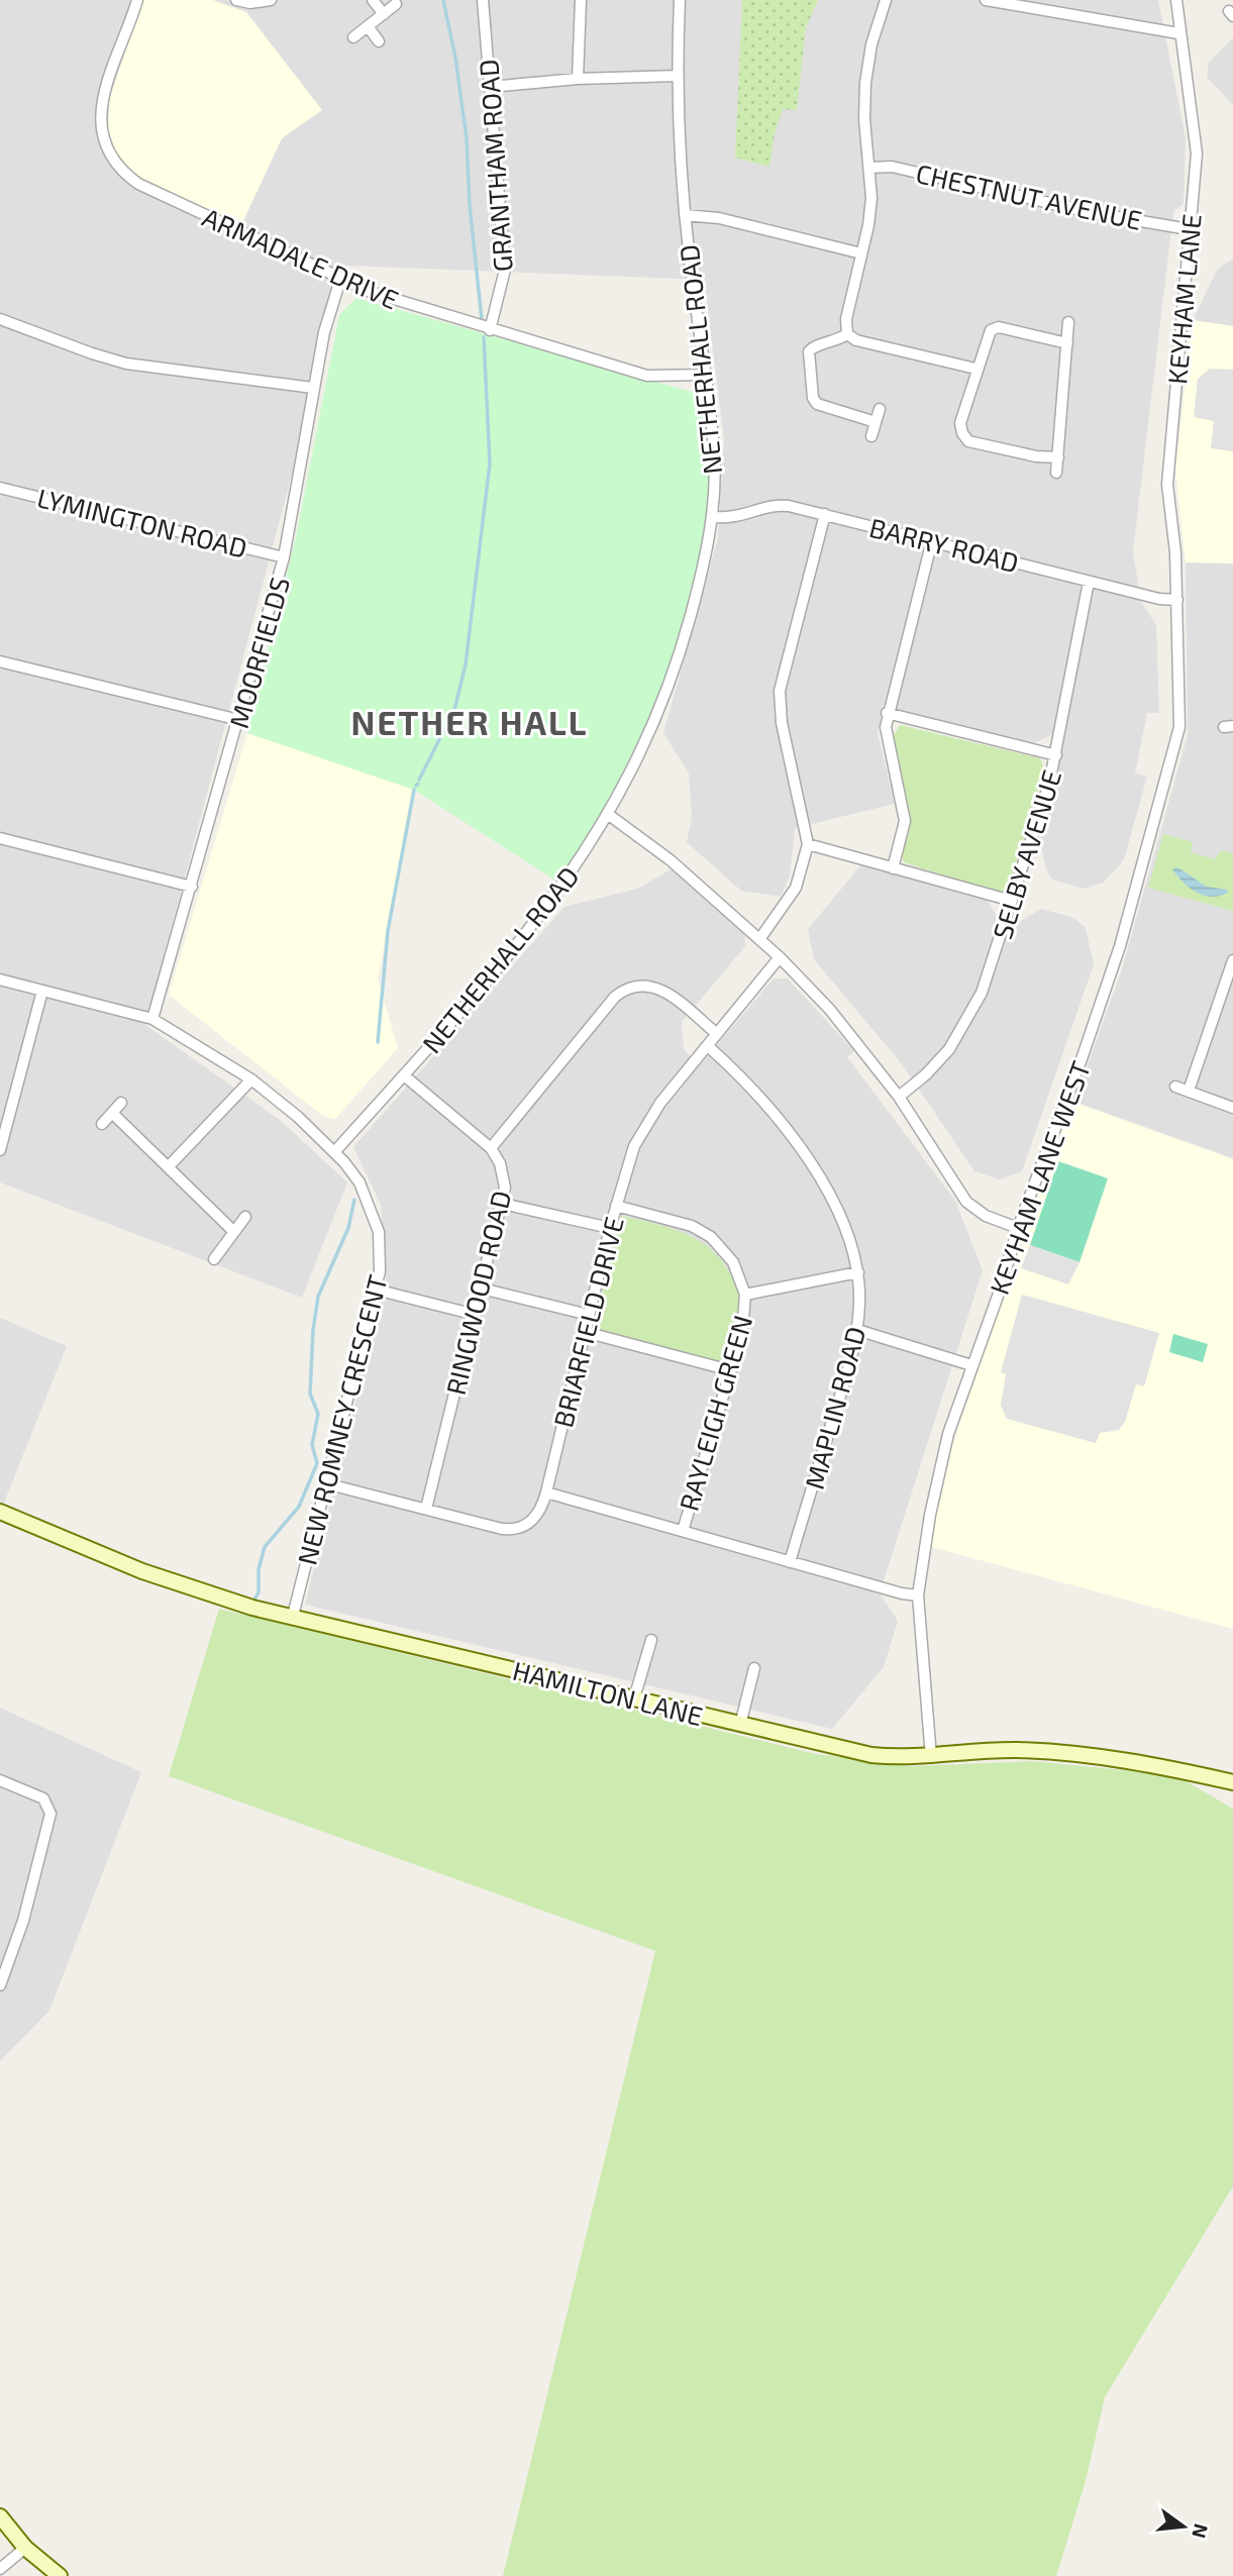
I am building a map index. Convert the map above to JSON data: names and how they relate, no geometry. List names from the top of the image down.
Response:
{
  "streets": {
    "street": [
      "GRANTHAM ROAD",
      "CHESTNUT AVENUE",
      "ARMADALE DRIVE",
      "KEYHAM LANE",
      "NETHERHALL ROAD",
      "LYMINGTON ROAD",
      "BARRY ROAD",
      "MOORFIELDS",
      "SELBY AVENUE",
      "KEYHAM LANE WEST",
      "RINGWOOD ROAD",
      "BRIARFIELD DRIVE",
      "MAPLIN ROAD",
      "RAYLEIGH GREEN",
      "NEW ROMNEY CRESCENT",
      "HAMILTON LANE"
    ]
  },
  "crossings": [
    ["GRANTHAM ROAD", "ARMADALE DRIVE"],
    ["CHESTNUT AVENUE", "KEYHAM LANE"],
    ["ARMADALE DRIVE", "NETHERHALL ROAD"],
    ["ARMADALE DRIVE", "MOORFIELDS"],
    ["KEYHAM LANE", "BARRY ROAD"],
    ["KEYHAM LANE", "KEYHAM LANE WEST"],
    ["NETHERHALL ROAD", "BARRY ROAD"],
    ["NETHERHALL ROAD", "RINGWOOD ROAD"],
    ["NETHERHALL ROAD", "NEW ROMNEY CRESCENT"],
    ["LYMINGTON ROAD", "MOORFIELDS"],
    ["BARRY ROAD", "SELBY AVENUE"],
    ["BARRY ROAD", "KEYHAM LANE WEST"],
    ["MOORFIELDS", "NEW ROMNEY CRESCENT"],
    ["KEYHAM LANE WEST", "HAMILTON LANE"],
    ["RINGWOOD ROAD", "BRIARFIELD DRIVE"],
    ["BRIARFIELD DRIVE", "MAPLIN ROAD"],
    ["BRIARFIELD DRIVE", "RAYLEIGH GREEN"],
    ["BRIARFIELD DRIVE", "NEW ROMNEY CRESCENT"],
    ["NEW ROMNEY CRESCENT", "HAMILTON LANE"]
  ],
  "districts": ["NETHER HALL"],
  "north": "right"
}
